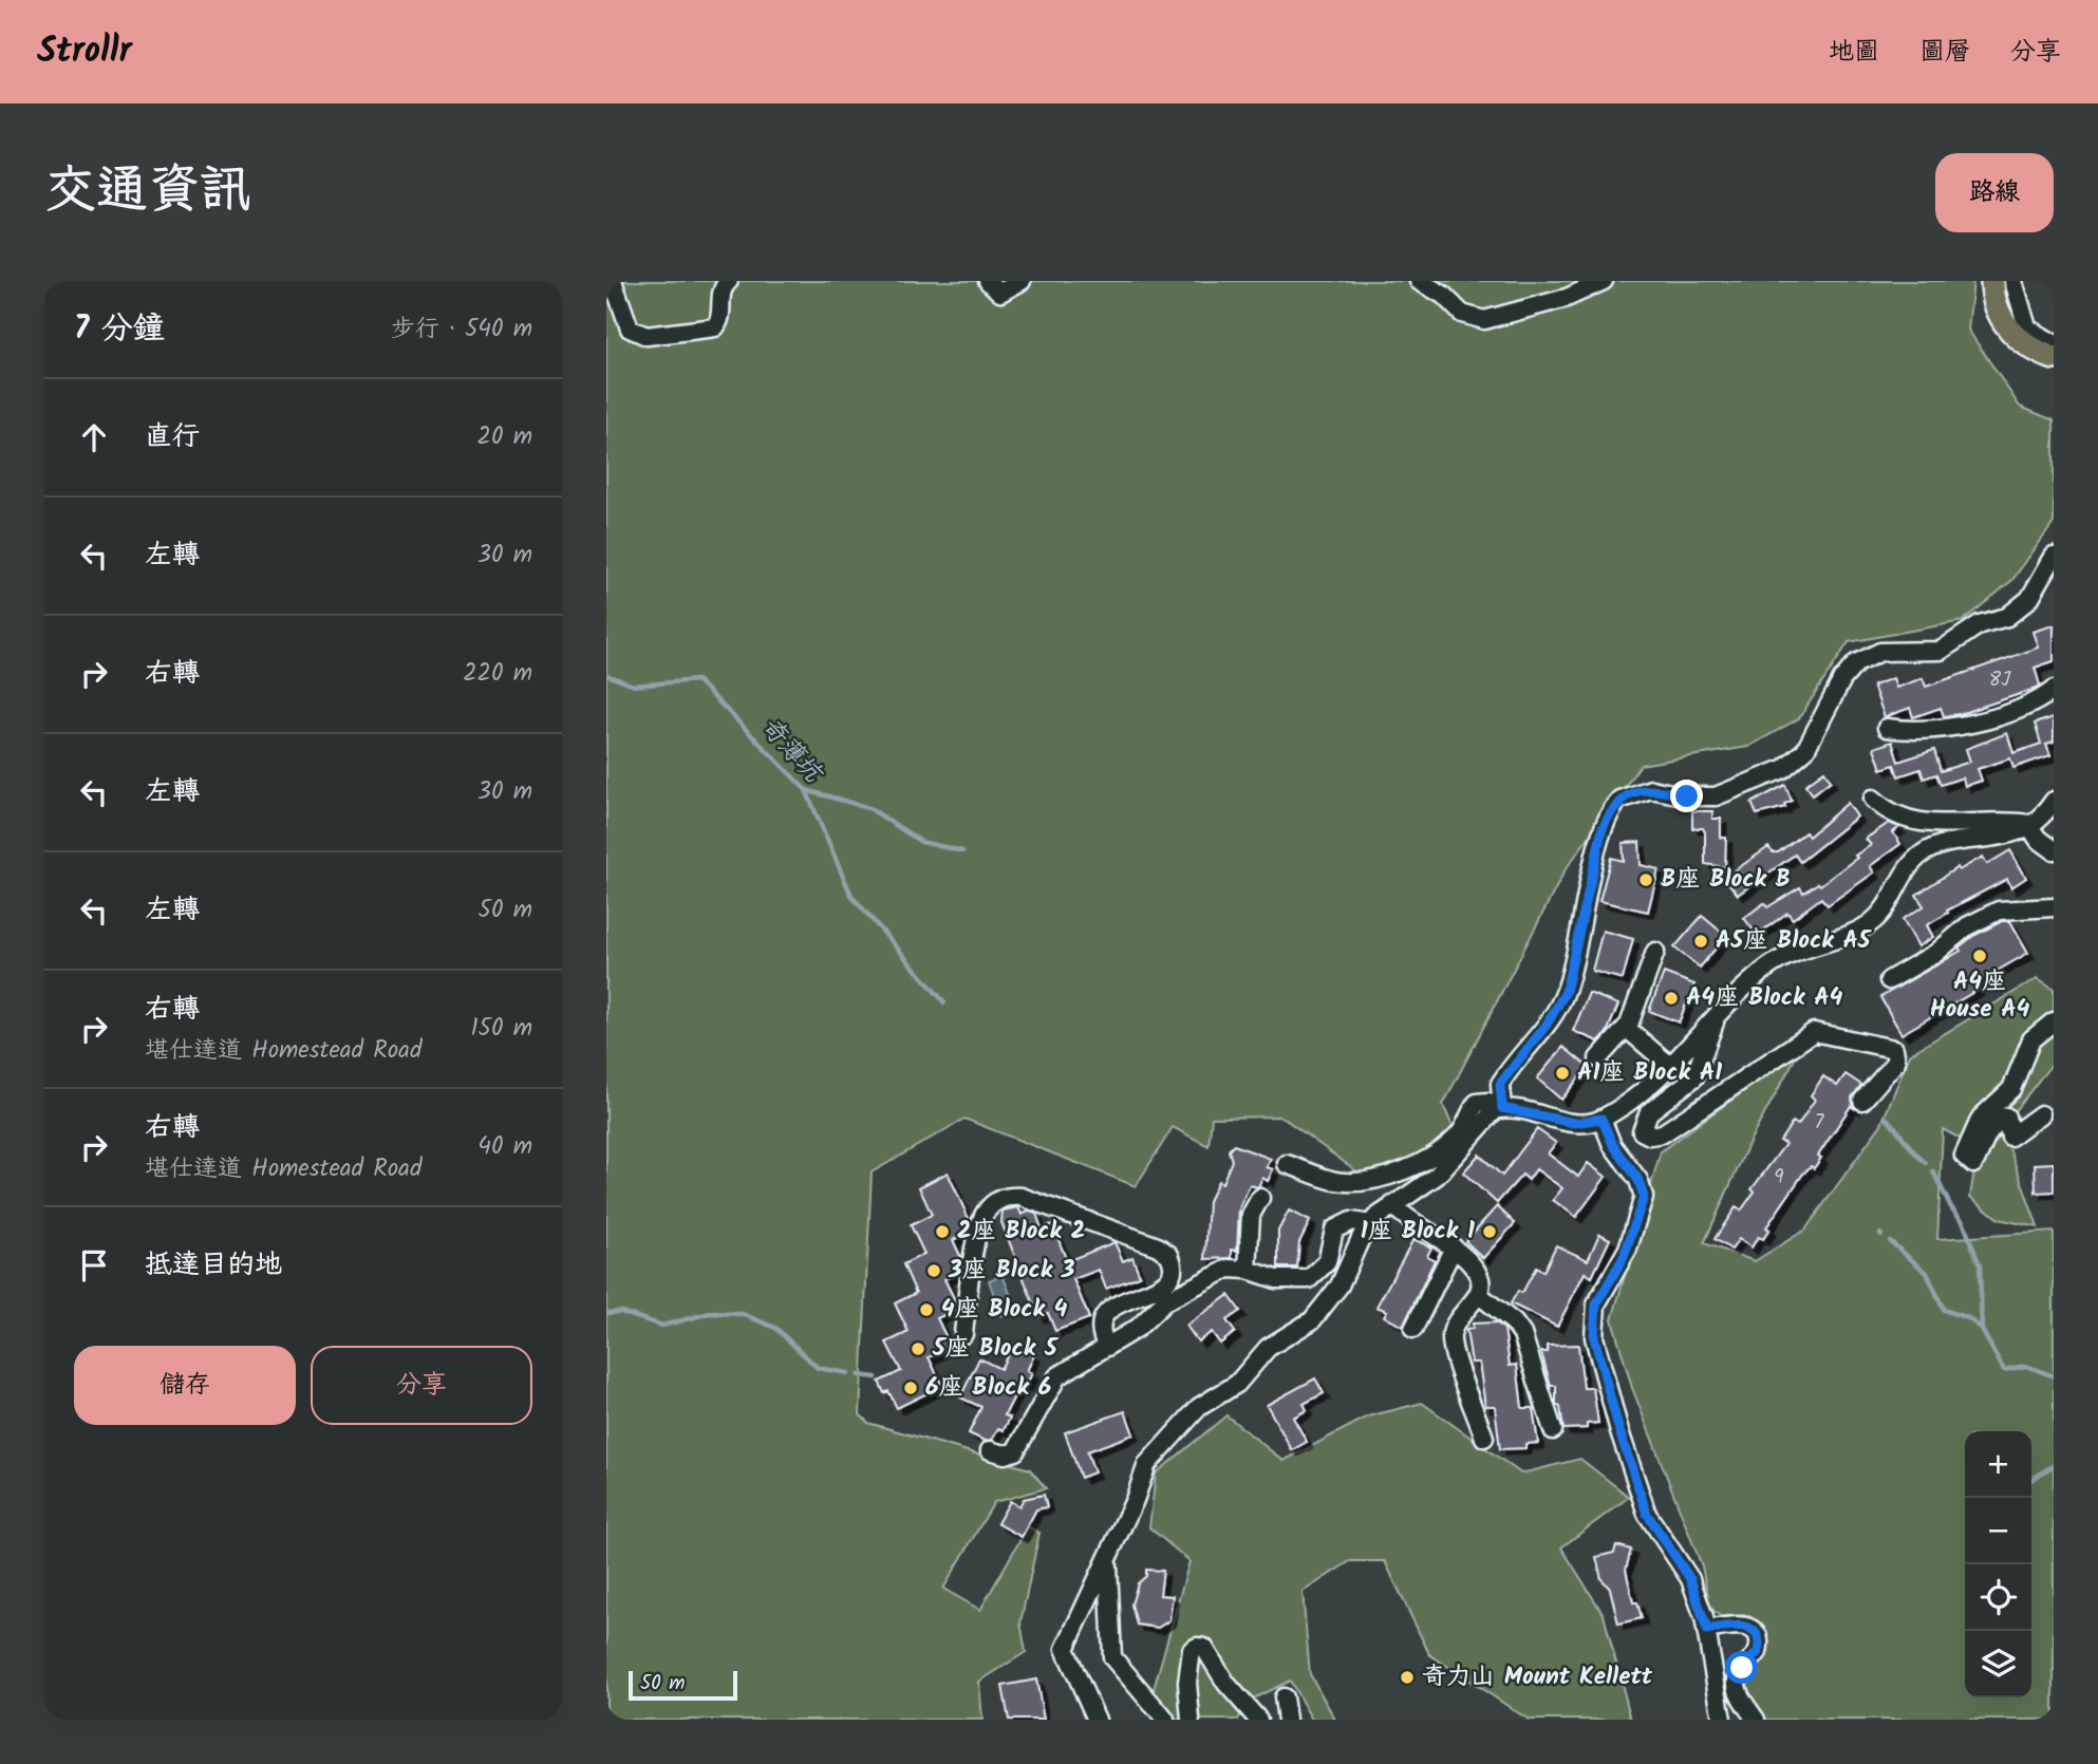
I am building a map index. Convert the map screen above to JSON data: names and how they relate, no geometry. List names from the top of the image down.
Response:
{
  "water": ["奇薄坑"],
  "places": [
    "B座 Block B",
    "A5座 Block A5",
    "A4座 House A4",
    "A4座 Block A4",
    "A1座 Block A1",
    "2座 Block 2",
    "1座 Block 1",
    "3座 Block 3",
    "4座 Block 4",
    "5座 Block 5",
    "6座 Block 6",
    "奇力山 Mount Kellett"
  ],
  "house_numbers": ["8J", "7", "9"],
  "scale_bar": "50 m",
  "page": {
    "header": "Strollr",
    "nav": ["地圖", "圖層", "分享"],
    "title": "交通資訊",
    "buttons": [
      "路線",
      ["儲存", "分享"]
    ],
    "heading": ["7 分鐘", "步行 · 540 m"],
    "list": [
      ["直行", "20 m"],
      ["左轉", "30 m"],
      ["右轉", "220 m"],
      ["左轉", "30 m"],
      ["左轉", "50 m"],
      ["右轉", "堪仕達道 Homestead Road", "150 m"],
      ["右轉", "堪仕達道 Homestead Road", "40 m"],
      "抵達目的地"
    ],
    "map_buttons": ["+", "−"],
    "scale": "50 m"
  }
}
